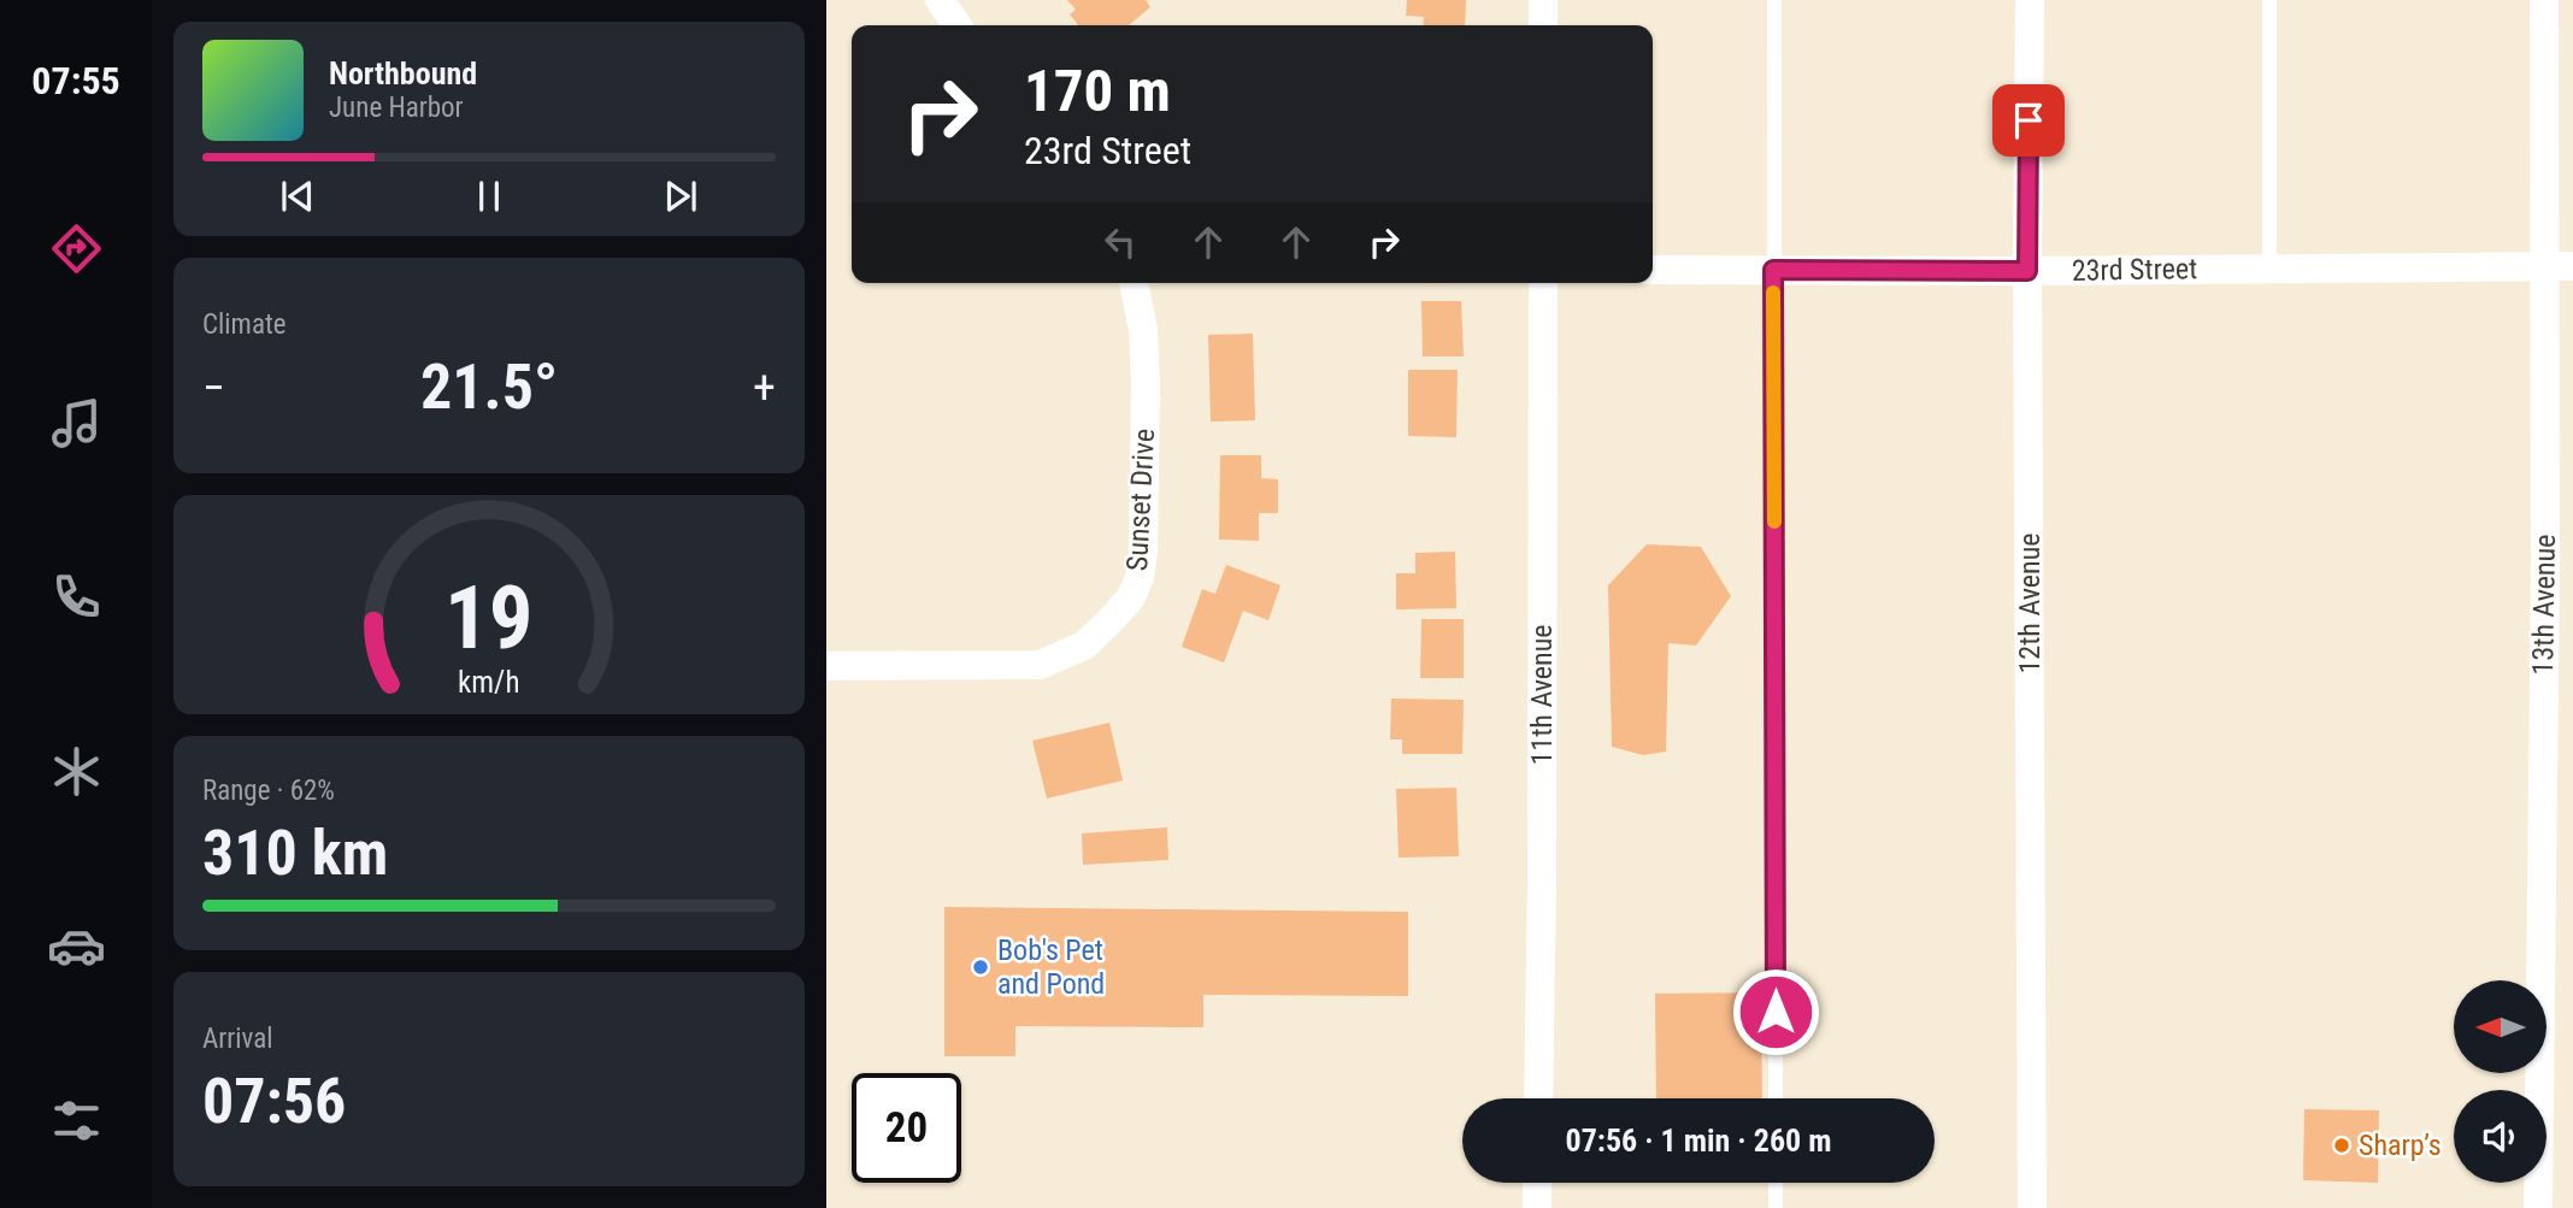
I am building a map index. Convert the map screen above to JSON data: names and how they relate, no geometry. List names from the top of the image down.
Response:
{
  "streets": {
    "street": [
      "23rd Street",
      "Sunset Drive",
      "12th Avenue",
      "13th Avenue",
      "11th Avenue"
    ]
  },
  "crossings": [
    ["23rd Street", "12th Avenue"],
    ["23rd Street", "13th Avenue"]
  ],
  "places": ["Bob's Pet and Pond", "Sharp’s"],
  "north": "left",
  "page": {
    "tabs": "07:55",
    "turn": ["170 m", "23rd Street"],
    "song": ["Northbound", "June Harbor"],
    "tile": [
      "Climate",
      ["Range · 62%", "310 km"],
      ["Arrival", "07:56"]
    ],
    "heat": ["−", "21.5°", "+"],
    "limit": "20",
    "trip": "07:56 · 1 min · 260 m",
    "gauge": ["19", "km/h"]
  }
}
